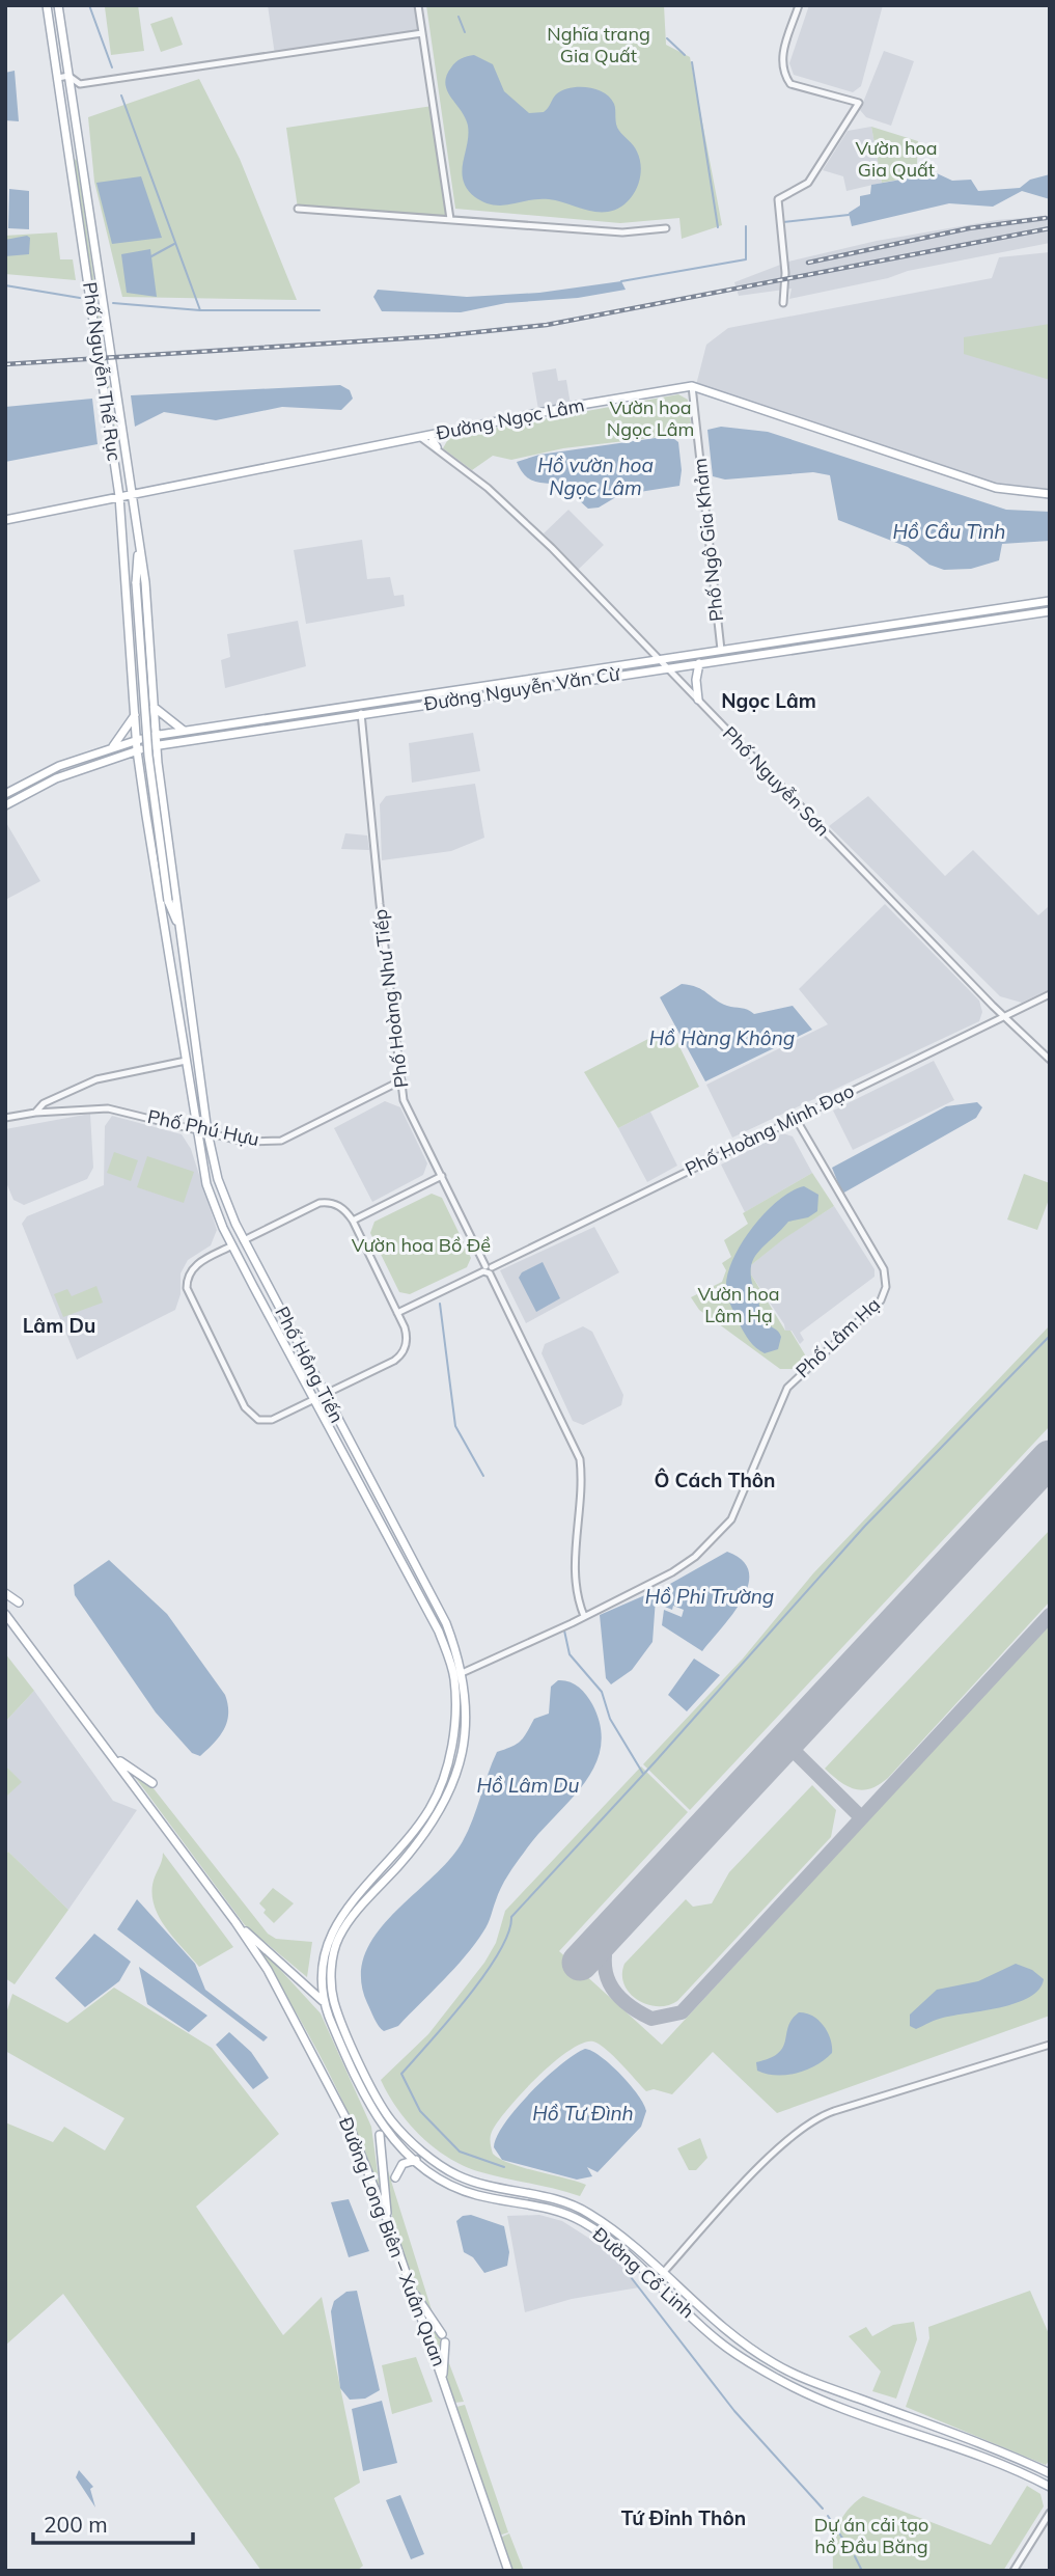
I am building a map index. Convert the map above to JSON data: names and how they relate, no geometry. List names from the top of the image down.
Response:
{
  "streets": {
    "main road": [
      "Phố Nguyễn Thế Rục",
      "Đường Ngọc Lâm",
      "Đường Nguyễn Văn Cừ",
      "Phố Hồng Tiến",
      "Đường Long Biên – Xuân Quan",
      "Đường Cổ Linh"
    ],
    "street": [
      "Phố Ngô Gia Khảm",
      "Phố Nguyễn Sơn",
      "Phố Hoàng Như Tiếp",
      "Phố Phú Hựu",
      "Phố Hoàng Minh Đạo",
      "Phố Lâm Hạ"
    ]
  },
  "crossings": [
    ["Phố Nguyễn Thế Rục", "Đường Ngọc Lâm"],
    ["Phố Nguyễn Thế Rục", "Đường Nguyễn Văn Cừ"],
    ["Phố Nguyễn Thế Rục", "Phố Hồng Tiến"],
    ["Đường Ngọc Lâm", "Phố Ngô Gia Khảm"],
    ["Đường Ngọc Lâm", "Phố Nguyễn Sơn"],
    ["Phố Ngô Gia Khảm", "Đường Nguyễn Văn Cừ"],
    ["Đường Nguyễn Văn Cừ", "Phố Nguyễn Sơn"],
    ["Đường Nguyễn Văn Cừ", "Phố Hoàng Như Tiếp"],
    ["Đường Nguyễn Văn Cừ", "Phố Hồng Tiến"],
    ["Phố Nguyễn Sơn", "Phố Hoàng Minh Đạo"],
    ["Phố Hoàng Như Tiếp", "Phố Phú Hựu"],
    ["Phố Hoàng Như Tiếp", "Phố Hoàng Minh Đạo"],
    ["Phố Hoàng Như Tiếp", "Phố Lâm Hạ"],
    ["Phố Phú Hựu", "Phố Hồng Tiến"],
    ["Phố Hoàng Minh Đạo", "Phố Lâm Hạ"],
    ["Phố Lâm Hạ", "Phố Hồng Tiến"],
    ["Phố Hồng Tiến", "Đường Cổ Linh"]
  ],
  "districts": [
    "Ngọc Lâm",
    "Lâm Du",
    "Ô Cách Thôn",
    "Tứ Đỉnh Thôn"
  ],
  "water": [
    "Hồ vườn hoa Ngọc Lâm",
    "Hồ Cầu Tình",
    "Hồ Hàng Không",
    "Hồ Phi Trường",
    "Hồ Lâm Du",
    "Hồ Tư Đình"
  ],
  "parks": [
    "Nghĩa trang Gia Quất",
    "Vườn hoa Gia Quất",
    "Vườn hoa Ngọc Lâm",
    "Vườn hoa Bồ Đề",
    "Vườn hoa Lâm Hạ",
    "Dự án cải tạo hồ Đầu Băng"
  ],
  "scale_bar": "200 m"
}
